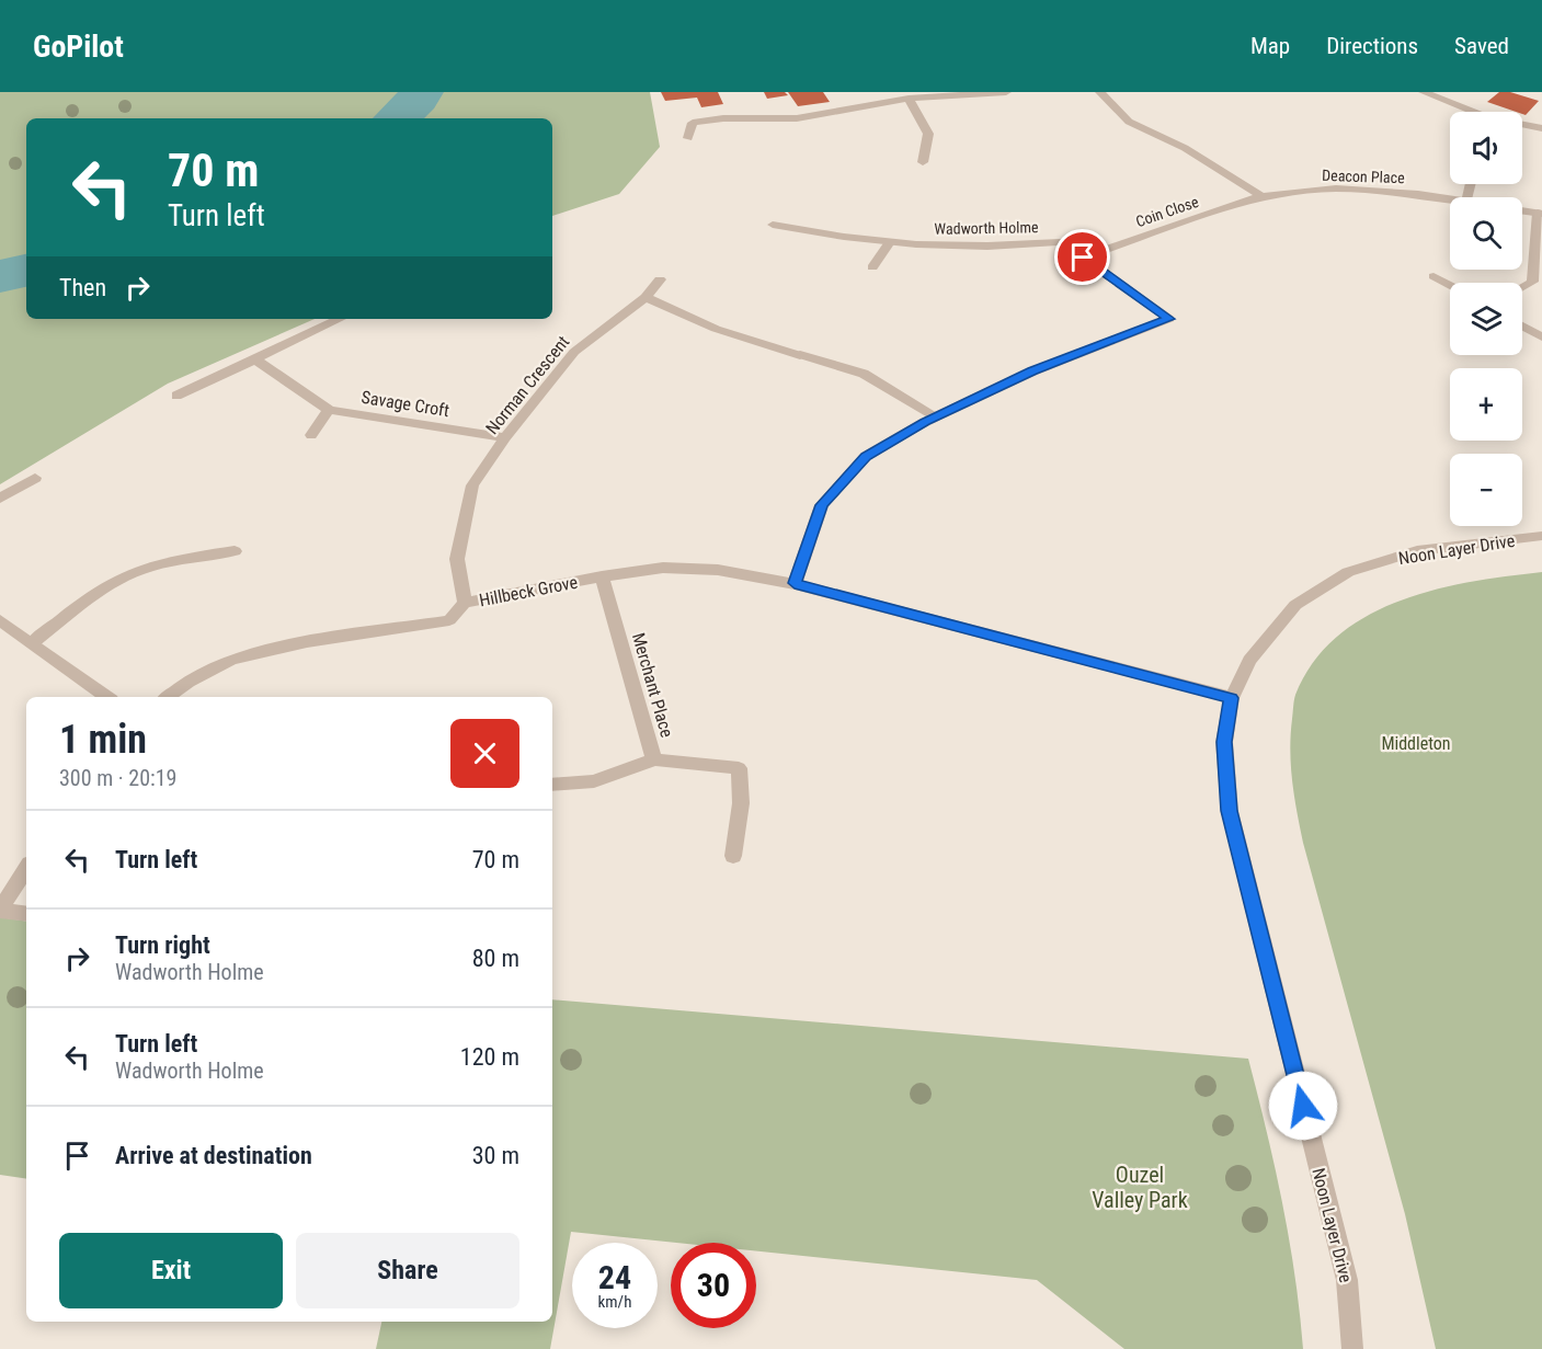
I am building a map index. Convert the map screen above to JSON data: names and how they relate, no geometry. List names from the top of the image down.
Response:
{
  "streets": {
    "street": [
      "Deacon Place",
      "Coin Close",
      "Wadworth Holme",
      "Norman Crescent",
      "Savage Croft",
      "Noon Layer Drive",
      "Hillbeck Grove",
      "Merchant Place"
    ]
  },
  "crossings": [
    ["Deacon Place", "Coin Close"],
    ["Coin Close", "Wadworth Holme"],
    ["Wadworth Holme", "Hillbeck Grove"],
    ["Norman Crescent", "Savage Croft"],
    ["Norman Crescent", "Hillbeck Grove"],
    ["Noon Layer Drive", "Hillbeck Grove"],
    ["Hillbeck Grove", "Merchant Place"]
  ],
  "parks": ["Middleton", "Ouzel Valley Park"],
  "page": {
    "header": "GoPilot",
    "nav": ["Map", "Directions", "Saved"],
    "map_buttons": ["+", "−"],
    "turn": ["70 m", "Turn left"],
    "then": "Then",
    "heading": ["1 min", "300 m · 20:19"],
    "list": [
      {
        "name": "Turn left",
        "value": "70 m"
      },
      {
        "name": "Turn right",
        "note": "Wadworth Holme",
        "value": "80 m"
      },
      {
        "name": "Turn left",
        "note": "Wadworth Holme",
        "value": "120 m"
      },
      {
        "name": "Arrive at destination",
        "value": "30 m"
      }
    ],
    "buttons": ["Exit", "Share"],
    "speed": "24 km/h",
    "limit": "30"
  }
}
